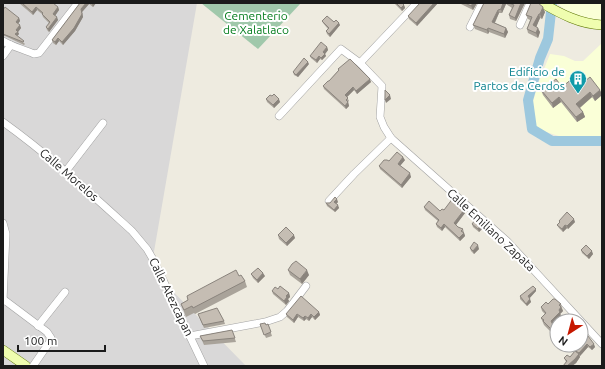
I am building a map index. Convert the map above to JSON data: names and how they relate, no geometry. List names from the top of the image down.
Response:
{
  "streets": {
    "street": ["Calle Morelos", "Calle Emiliano Zapata", "Calle Atezcapan"]
  },
  "crossings": [
    ["Calle Morelos", "Calle Atezcapan"]
  ],
  "parks": ["Cementerio de Xalatlaco"],
  "places": {
    "building": ["Edificio de Partos de Cerdos"]
  },
  "scale_bar": "100 m",
  "north": "bottom left"
}
